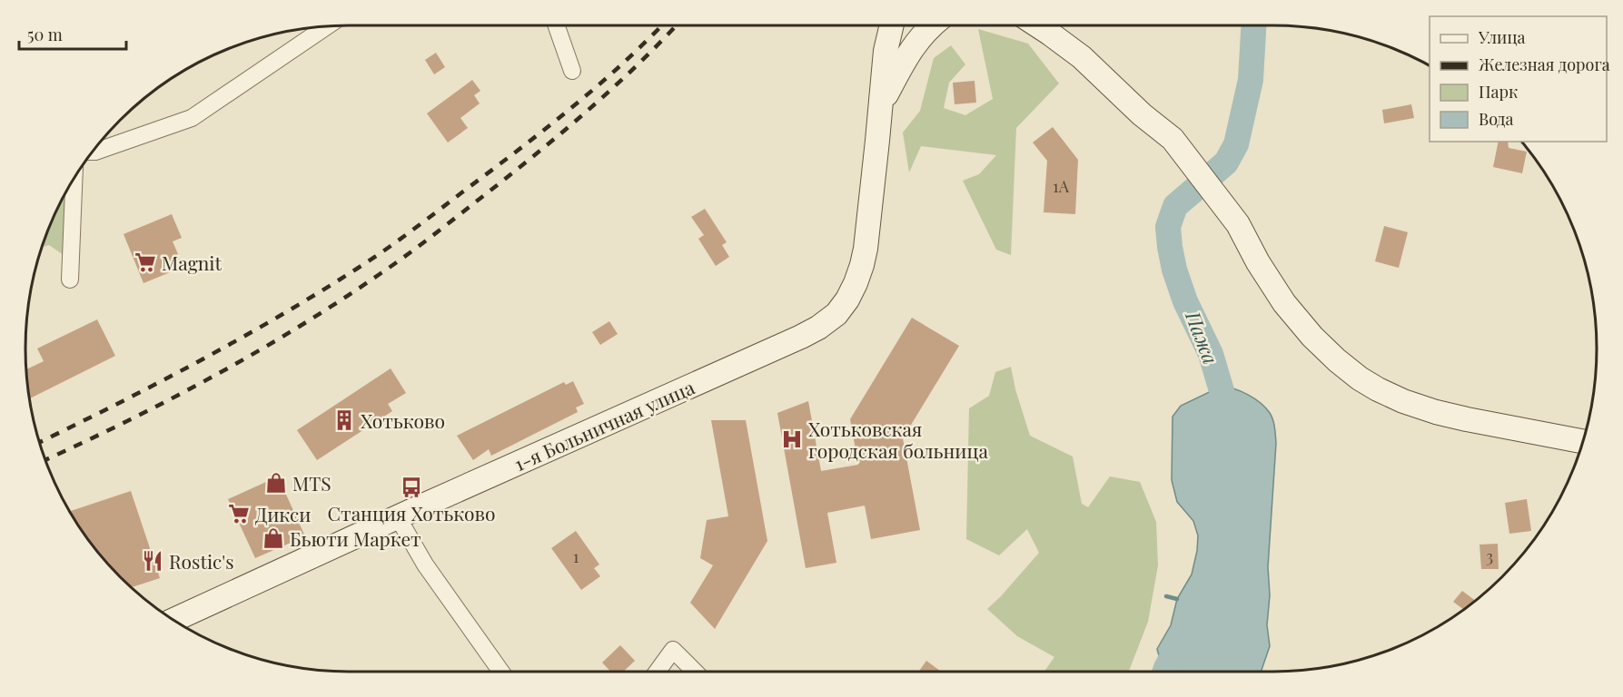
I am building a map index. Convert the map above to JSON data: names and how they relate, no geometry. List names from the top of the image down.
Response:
{
  "streets": {
    "main road": ["1-я Больничная улица"]
  },
  "water": ["Пажа"],
  "places": {
    "supermarket": ["Magnit", "Дикси"],
    "building": ["Хотьково"],
    "hospital": ["Хотьковская городская больница"],
    "shop": ["MTS", "Бьюти Маркет"],
    "bus stop": ["Станция Хотьково"],
    "restaurant": ["Rostic's"]
  },
  "house_numbers": ["1А", "1", "3"],
  "legend": [
    "Улица",
    "Железная дорога",
    "Парк",
    "Вода"
  ],
  "scale_bar": "50 m"
}
